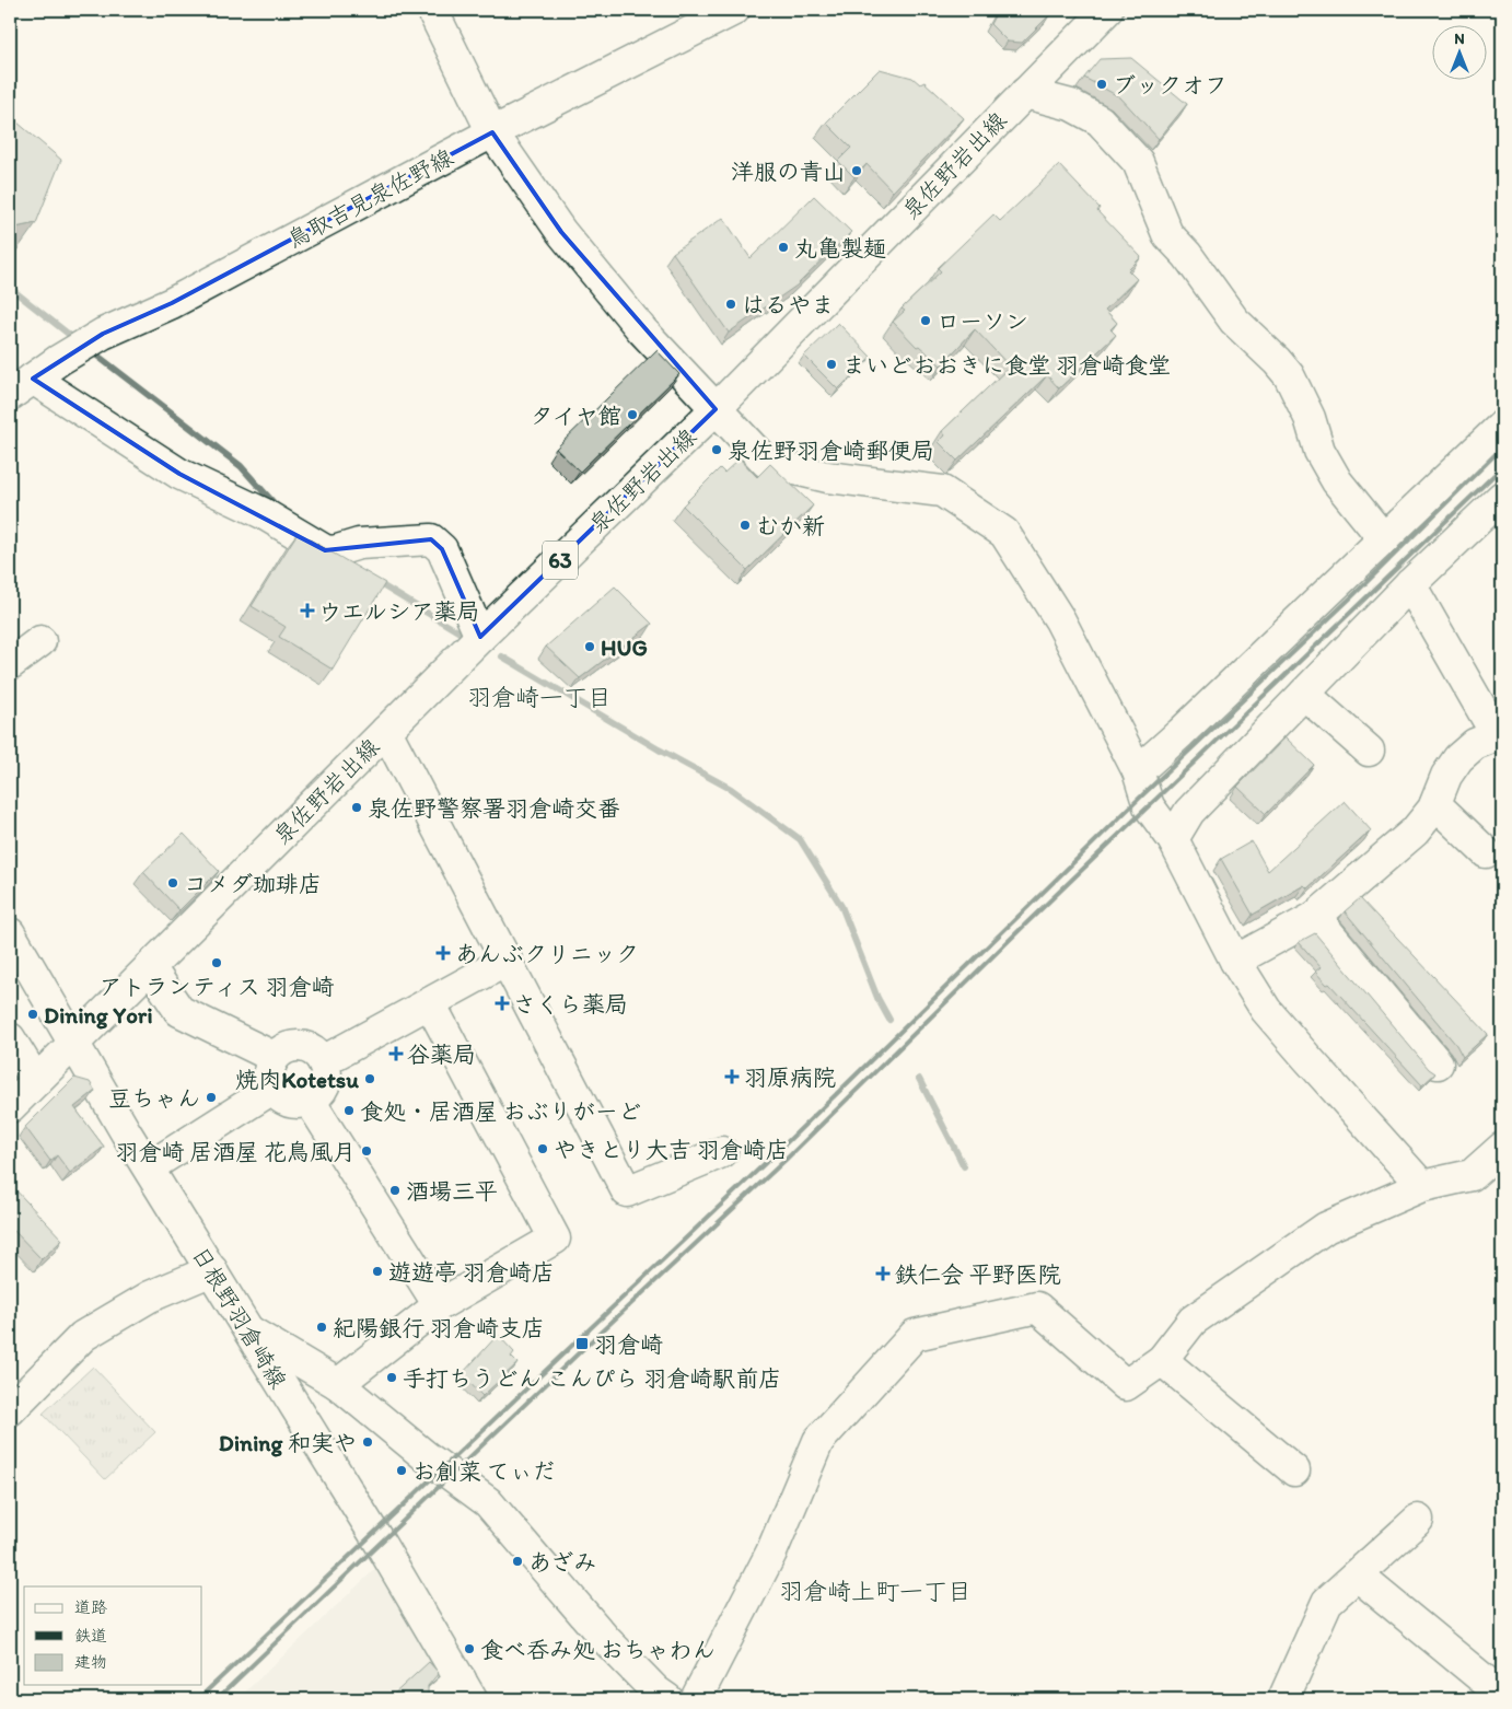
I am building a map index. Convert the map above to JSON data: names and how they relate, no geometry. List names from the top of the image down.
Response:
{
  "streets": {
    "street": [
      "泉佐野岩出線",
      "鳥取吉見泉佐野線",
      "63",
      "日根野羽倉崎線"
    ]
  },
  "crossings": [
    ["泉佐野岩出線", "日根野羽倉崎線"]
  ],
  "districts": ["羽倉崎一丁目", "羽倉崎上町一丁目"],
  "places": {
    "other": [
      "ブックオフ",
      "洋服の青山",
      "丸亀製麺",
      "はるやま",
      "ローソン",
      "まいどおおきに食堂 羽倉崎食堂",
      "タイヤ館",
      "泉佐野羽倉崎郵便局",
      "むか新",
      "HUG",
      "泉佐野警察署羽倉崎交番",
      "コメダ珈琲店",
      "アトランティス 羽倉崎",
      "Dining Yori",
      "焼肉Kotetsu",
      "豆ちゃん",
      "食処・居酒屋 おぶりがーど",
      "やきとり大吉 羽倉崎店",
      "羽倉崎 居酒屋 花鳥風月",
      "酒場三平",
      "遊遊亭 羽倉崎店",
      "紀陽銀行 羽倉崎支店",
      "手打ちうどん こんぴら 羽倉崎駅前店",
      "Dining 和実や",
      "お創菜 てぃだ",
      "あざみ",
      "食べ呑み処 おちゃわん"
    ],
    "health": [
      "ウエルシア薬局",
      "あんぶクリニック",
      "さくら薬局",
      "谷薬局",
      "羽原病院",
      "鉄仁会 平野医院"
    ],
    "transit": ["羽倉崎"]
  },
  "legend": ["道路", "鉄道", "建物"],
  "north": "top"
}
